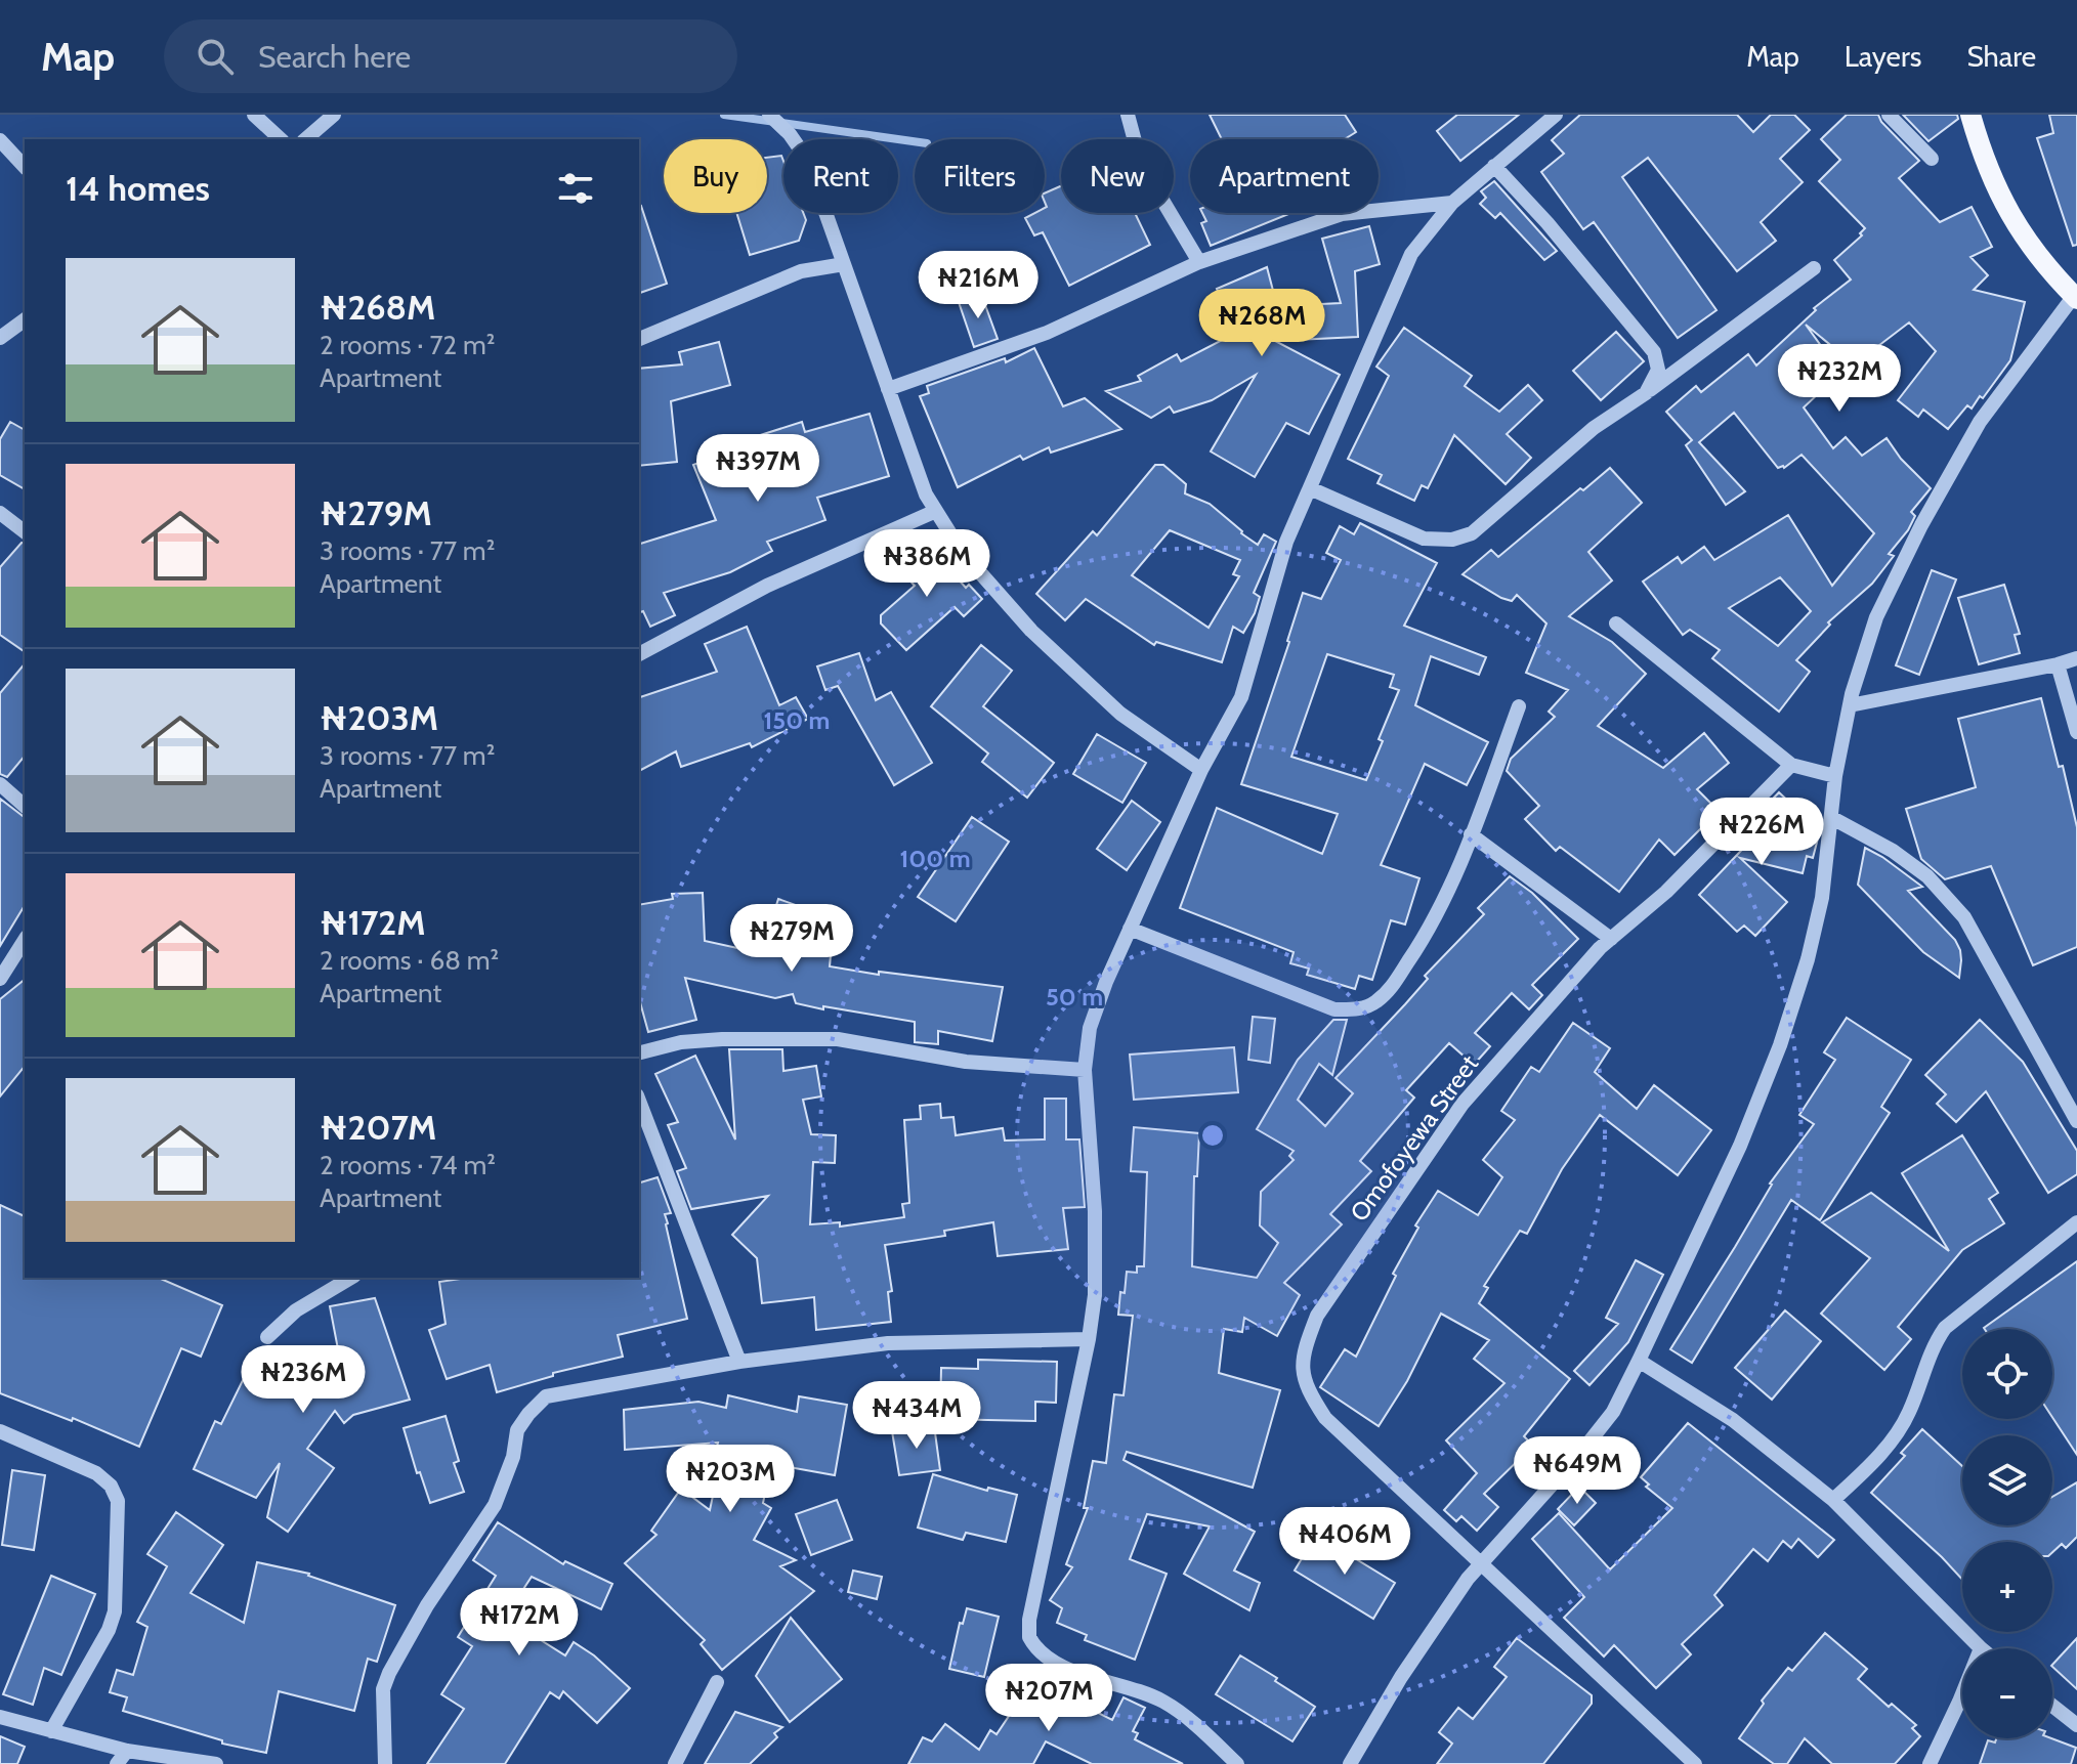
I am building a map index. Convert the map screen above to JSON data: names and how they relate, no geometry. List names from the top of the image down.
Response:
{
  "streets": {
    "street": ["Omofoyewa Street"]
  },
  "page": {
    "header": "Map",
    "search": "Search here",
    "nav": ["Map", "Layers", "Share"],
    "chip": [
      "Buy",
      "Rent",
      "Filters",
      "New",
      "Apartment"
    ],
    "heading": "14 homes",
    "list": [
      {
        "name": "₦268M",
        "note": "2 rooms · 72 m² · Apartment"
      },
      {
        "name": "₦279M",
        "note": "3 rooms · 77 m² · Apartment"
      },
      {
        "name": "₦203M",
        "note": "3 rooms · 77 m² · Apartment"
      },
      {
        "name": "₦172M",
        "note": "2 rooms · 68 m² · Apartment"
      },
      {
        "name": "₦207M",
        "note": "2 rooms · 74 m² · Apartment"
      }
    ],
    "price": [
      "₦216M",
      "₦268M",
      "₦232M",
      "₦397M",
      "₦386M",
      "₦226M",
      "₦279M",
      "₦236M",
      "₦434M",
      "₦649M",
      "₦203M",
      "₦406M",
      "₦172M",
      "₦207M"
    ],
    "map_buttons": ["+", "−"]
  },
  "rings": ["150 m", "100 m", "50 m"]
}
